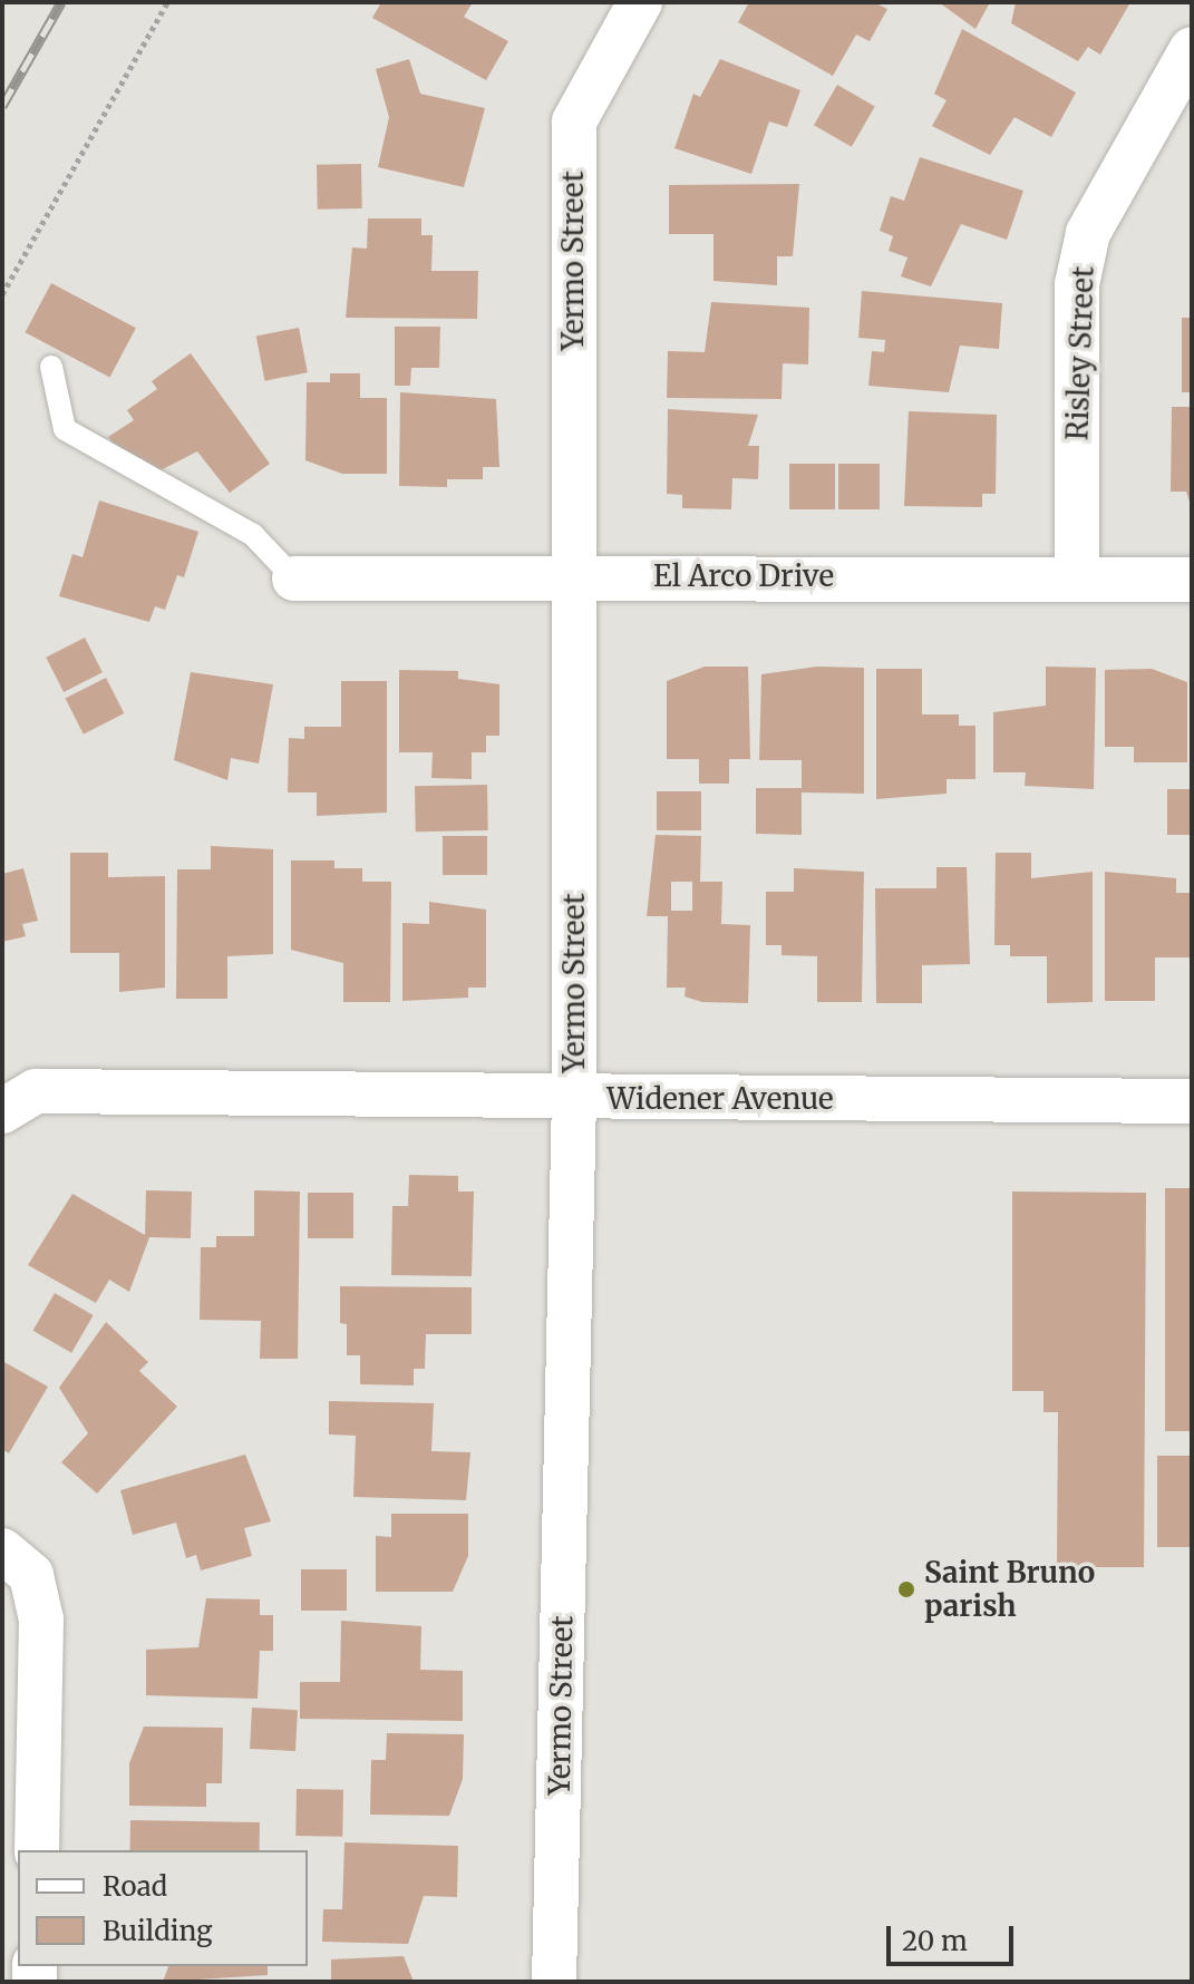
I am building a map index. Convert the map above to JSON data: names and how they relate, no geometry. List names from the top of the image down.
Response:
{
  "streets": {
    "street": [
      "Yermo Street",
      "Risley Street",
      "El Arco Drive",
      "Widener Avenue"
    ]
  },
  "crossings": [
    ["Yermo Street", "El Arco Drive"],
    ["Yermo Street", "Widener Avenue"],
    ["Risley Street", "El Arco Drive"]
  ],
  "places": ["Saint Bruno parish"],
  "legend": ["Road", "Building"],
  "scale_bar": "20 m"
}
